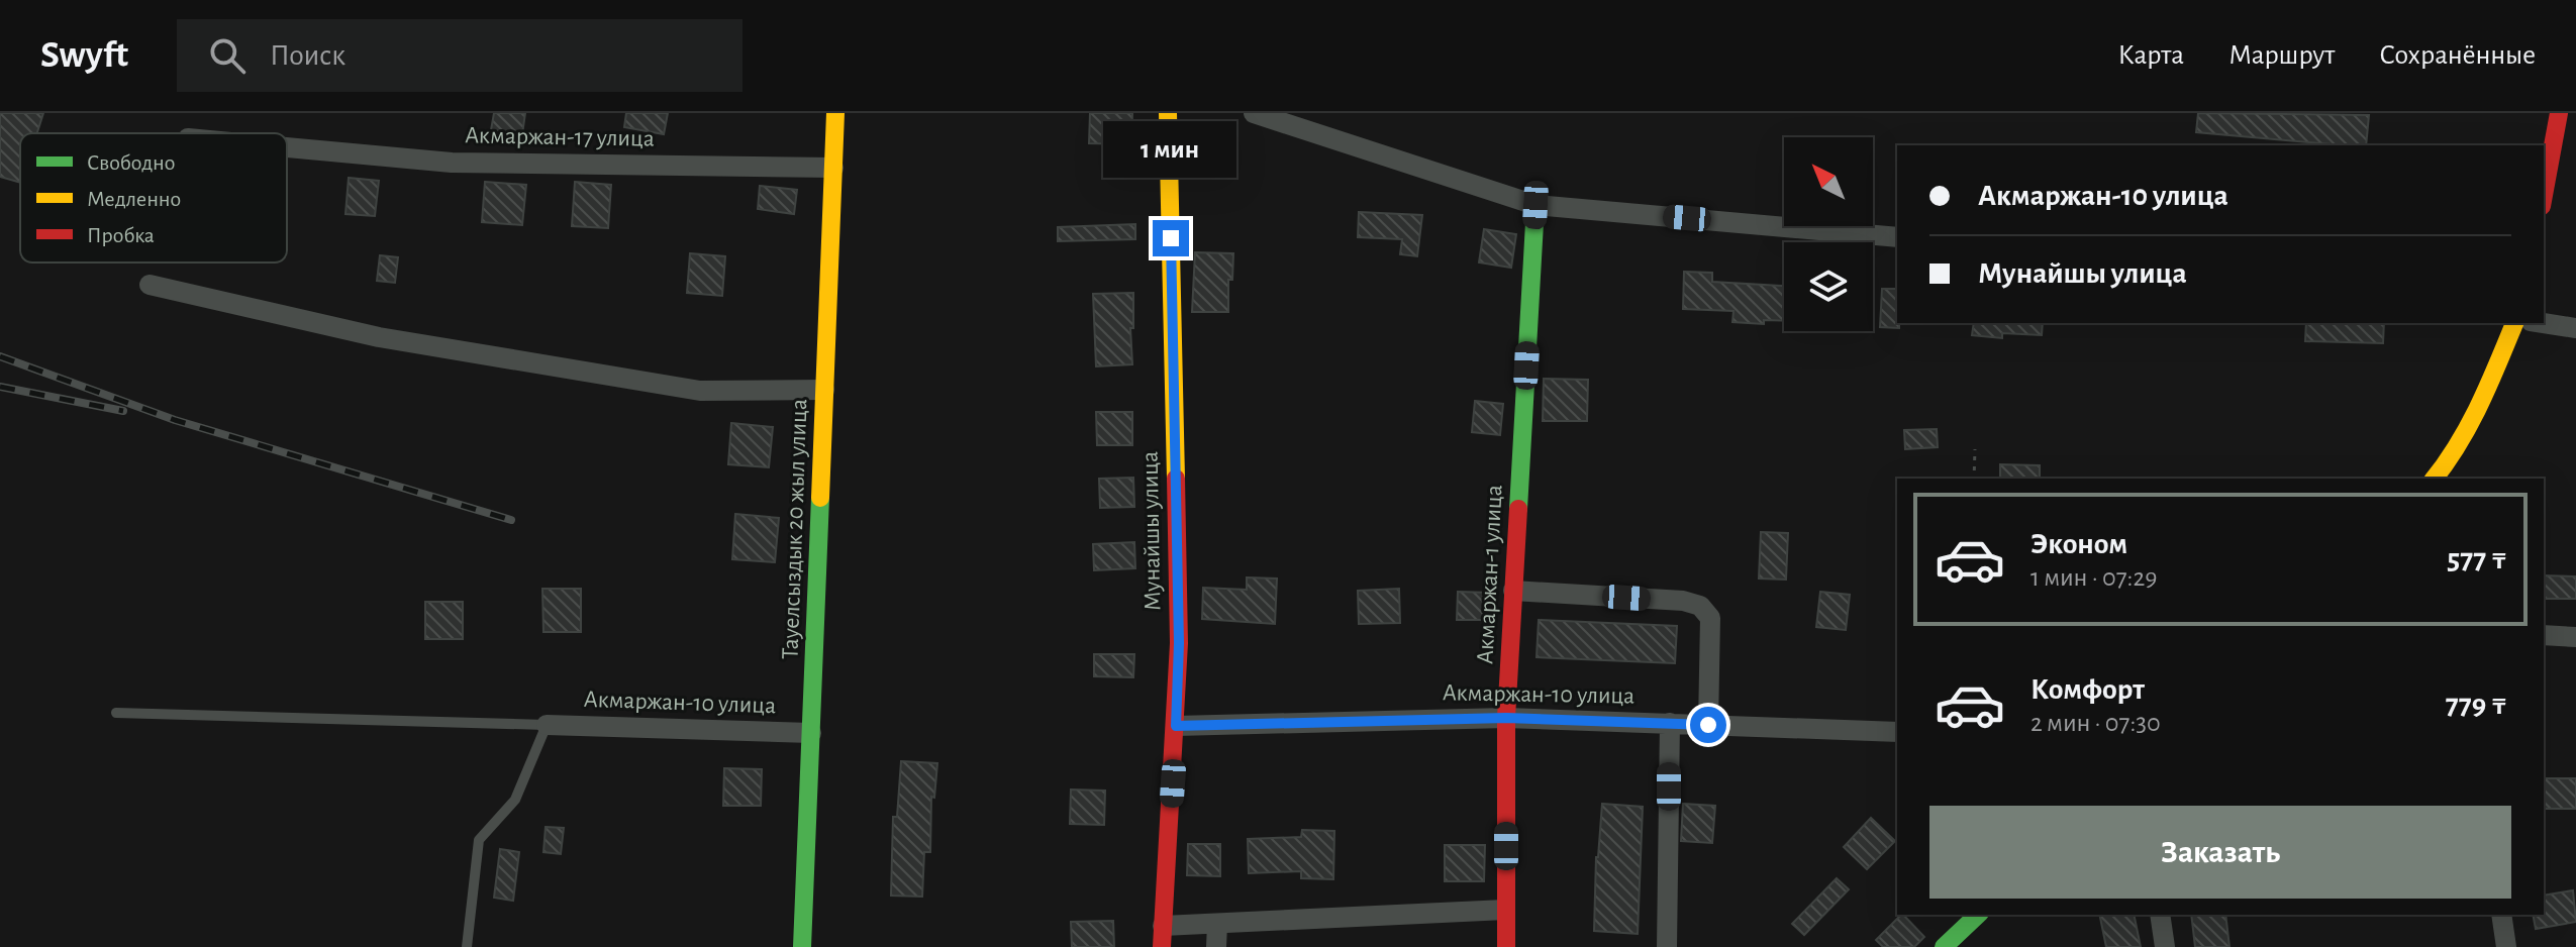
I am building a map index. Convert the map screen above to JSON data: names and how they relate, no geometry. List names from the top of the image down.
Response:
{
  "streets": {
    "street": [
      "Акмаржан-17 улица",
      "Тауелсыздык 20 жыл улица",
      "Мунайшы улица",
      "Акмаржан-1 улица",
      "Акмаржан-10 улица"
    ]
  },
  "crossings": [
    ["Акмаржан-17 улица", "Тауелсыздык 20 жыл улица"],
    ["Тауелсыздык 20 жыл улица", "Акмаржан-10 улица"],
    ["Мунайшы улица", "Акмаржан-10 улица"],
    ["Акмаржан-1 улица", "Акмаржан-10 улица"]
  ],
  "legend": ["Свободно", "Медленно", "Пробка"],
  "north": "top left",
  "page": {
    "header": "Swyft",
    "search": "Поиск",
    "nav": ["Карта", "Маршрут", "Сохранённые"],
    "bubble": "1 мин",
    "banner": ["Акмаржан-10 улица", "Мунайшы улица"],
    "list": [
      {
        "name": "Эконом",
        "note": "1 мин · 07:29",
        "value": "577 ₸"
      },
      {
        "name": "Комфорт",
        "note": "2 мин · 07:30",
        "value": "779 ₸"
      }
    ],
    "buttons": "Заказать"
  }
}
